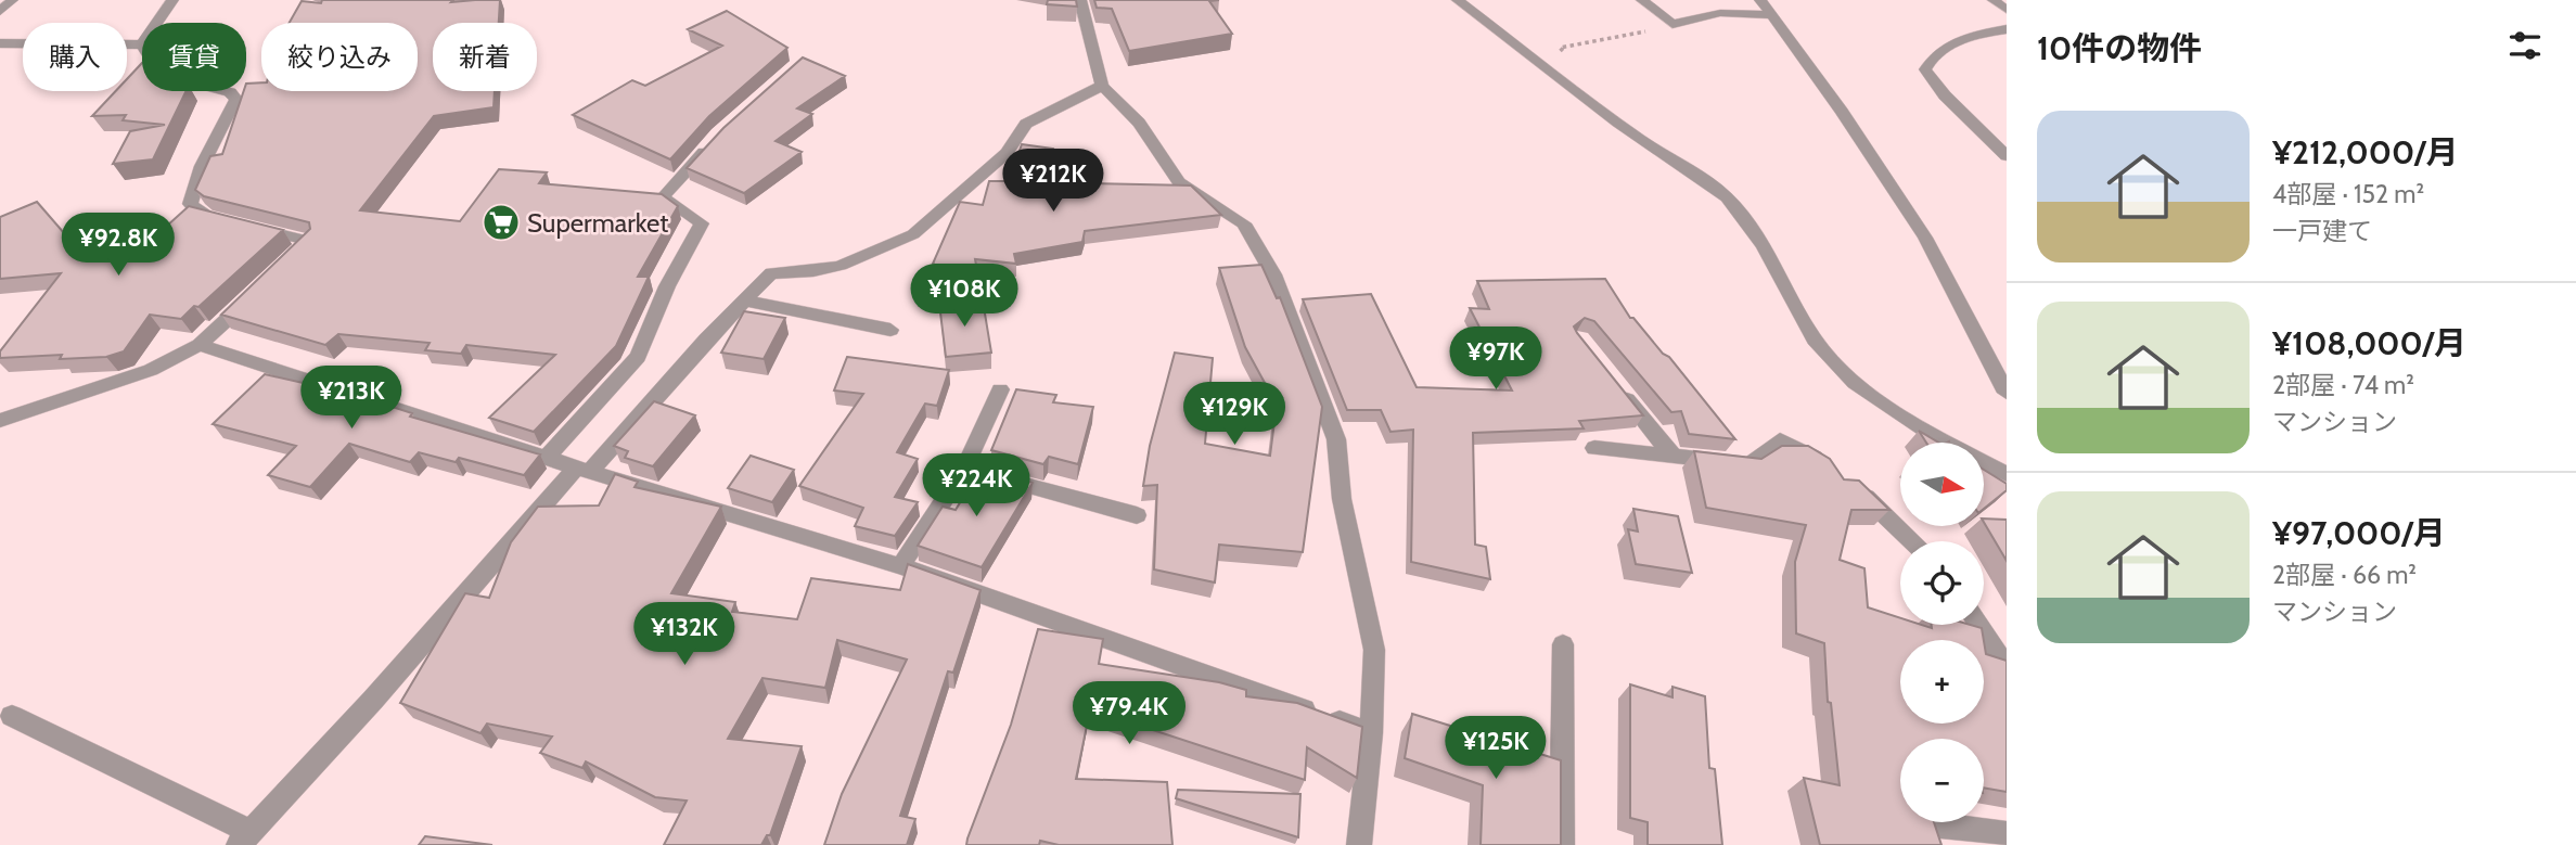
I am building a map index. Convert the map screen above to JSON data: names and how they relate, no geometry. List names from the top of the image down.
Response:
{
  "places": {
    "supermarket": ["Supermarket"]
  },
  "north": "right",
  "page": {
    "heading": "10件の物件",
    "chip": [
      "購入",
      "賃貸",
      "絞り込み",
      "新着"
    ],
    "list": [
      {
        "name": "¥212,000/月",
        "note": "4部屋 · 152 m² · 一戸建て"
      },
      {
        "name": "¥108,000/月",
        "note": "2部屋 · 74 m² · マンション"
      },
      {
        "name": "¥97,000/月",
        "note": "2部屋 · 66 m² · マンション"
      }
    ],
    "price": [
      "¥212K",
      "¥92.8K",
      "¥108K",
      "¥97K",
      "¥213K",
      "¥129K",
      "¥224K",
      "¥132K",
      "¥79.4K",
      "¥125K"
    ],
    "map_buttons": ["+", "−"]
  }
}
